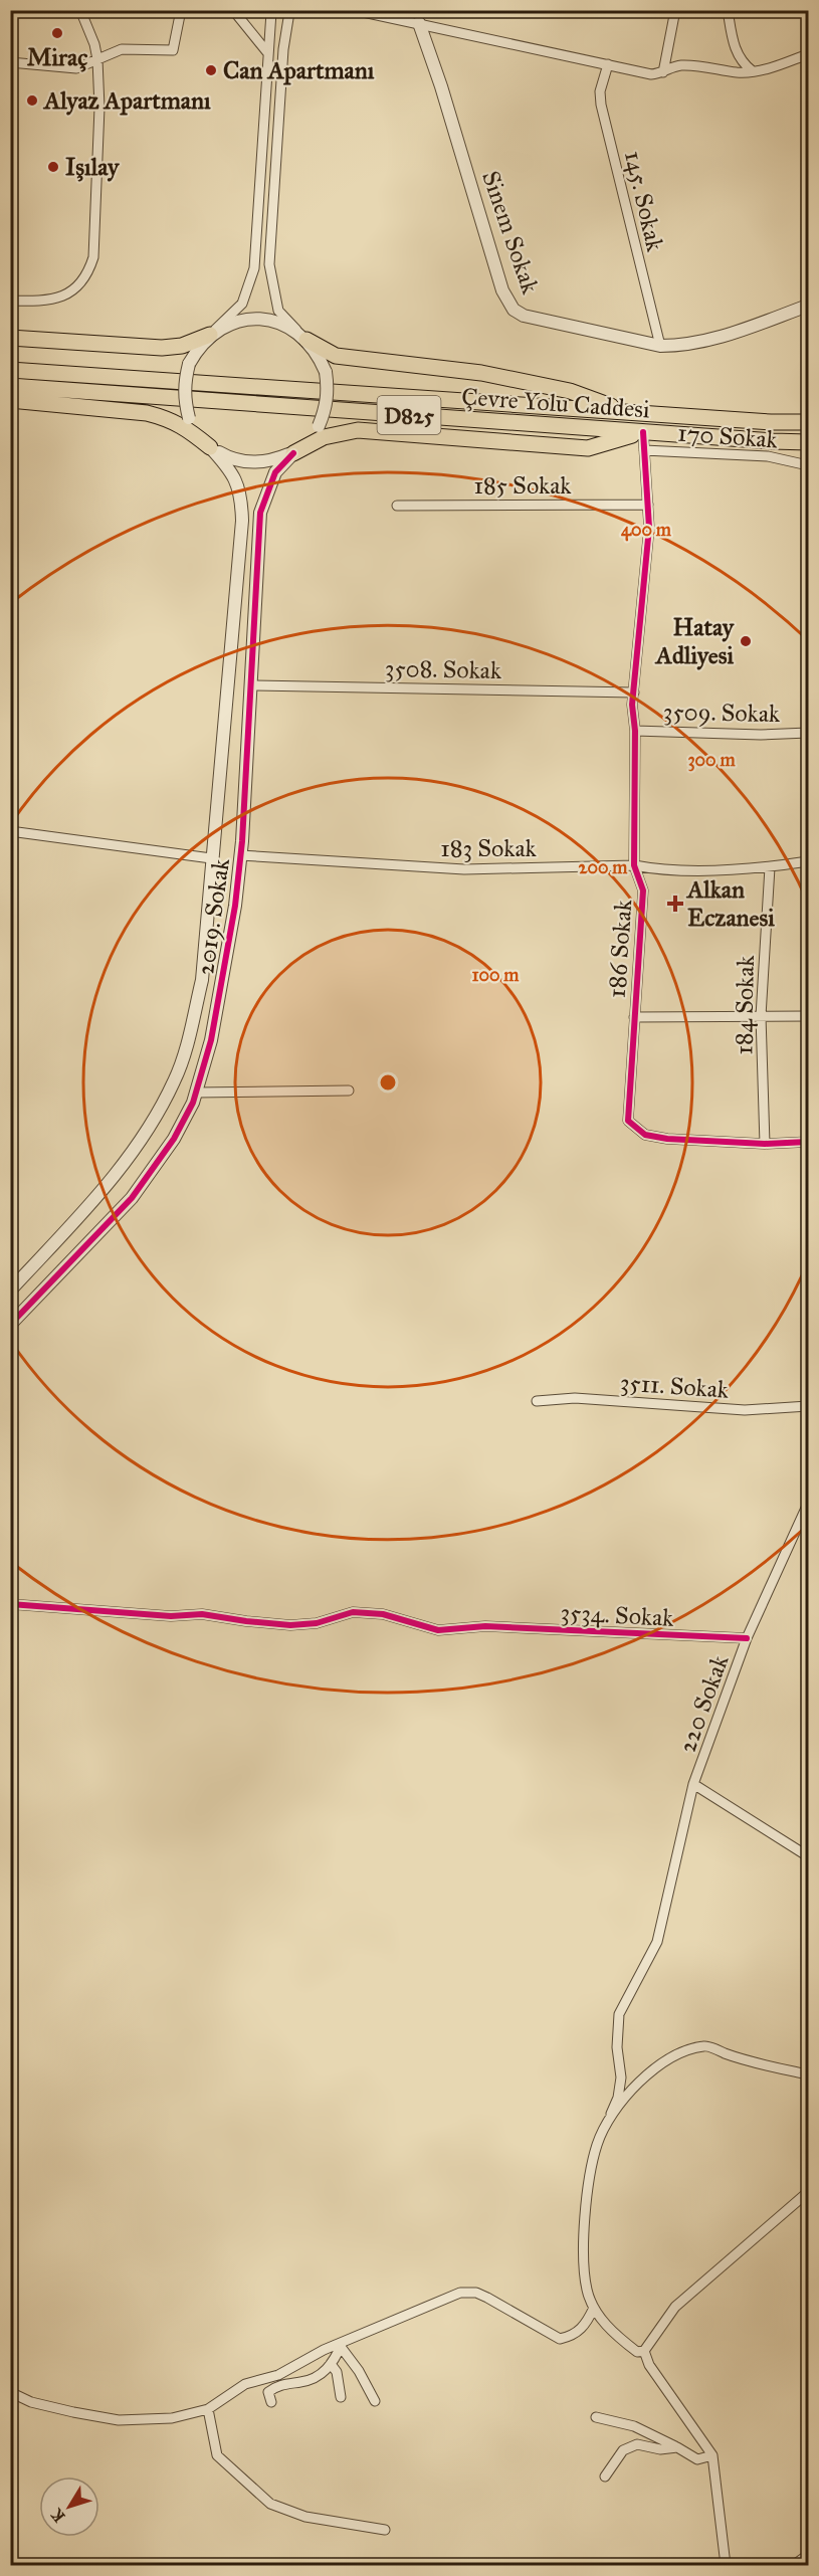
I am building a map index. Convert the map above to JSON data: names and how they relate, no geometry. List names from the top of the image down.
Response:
{
  "streets": {
    "highway": ["Çevre Yolu Caddesi", "D825"],
    "street": [
      "145. Sokak",
      "Sinem Sokak",
      "170 Sokak",
      "185 Sokak",
      "3508. Sokak",
      "3509. Sokak",
      "183 Sokak",
      "2019. Sokak",
      "186 Sokak",
      "184 Sokak",
      "3511. Sokak",
      "3534. Sokak",
      "220 Sokak"
    ]
  },
  "crossings": [
    ["145. Sokak", "Sinem Sokak"],
    ["Çevre Yolu Caddesi", "186 Sokak"],
    ["170 Sokak", "186 Sokak"],
    ["185 Sokak", "186 Sokak"],
    ["3508. Sokak", "2019. Sokak"],
    ["3508. Sokak", "186 Sokak"],
    ["3509. Sokak", "186 Sokak"],
    ["183 Sokak", "2019. Sokak"],
    ["183 Sokak", "186 Sokak"],
    ["183 Sokak", "184 Sokak"],
    ["186 Sokak", "184 Sokak"],
    ["3534. Sokak", "220 Sokak"]
  ],
  "places": {
    "other": [
      "Miraç",
      "Can Apartmanı",
      "Alyaz Apartmanı",
      "Işılay",
      "Hatay Adliyesi"
    ],
    "health": ["Alkan Eczanesi"]
  },
  "north": "bottom left",
  "rings": [
    "400 m",
    "300 m",
    "200 m",
    "100 m"
  ]
}
